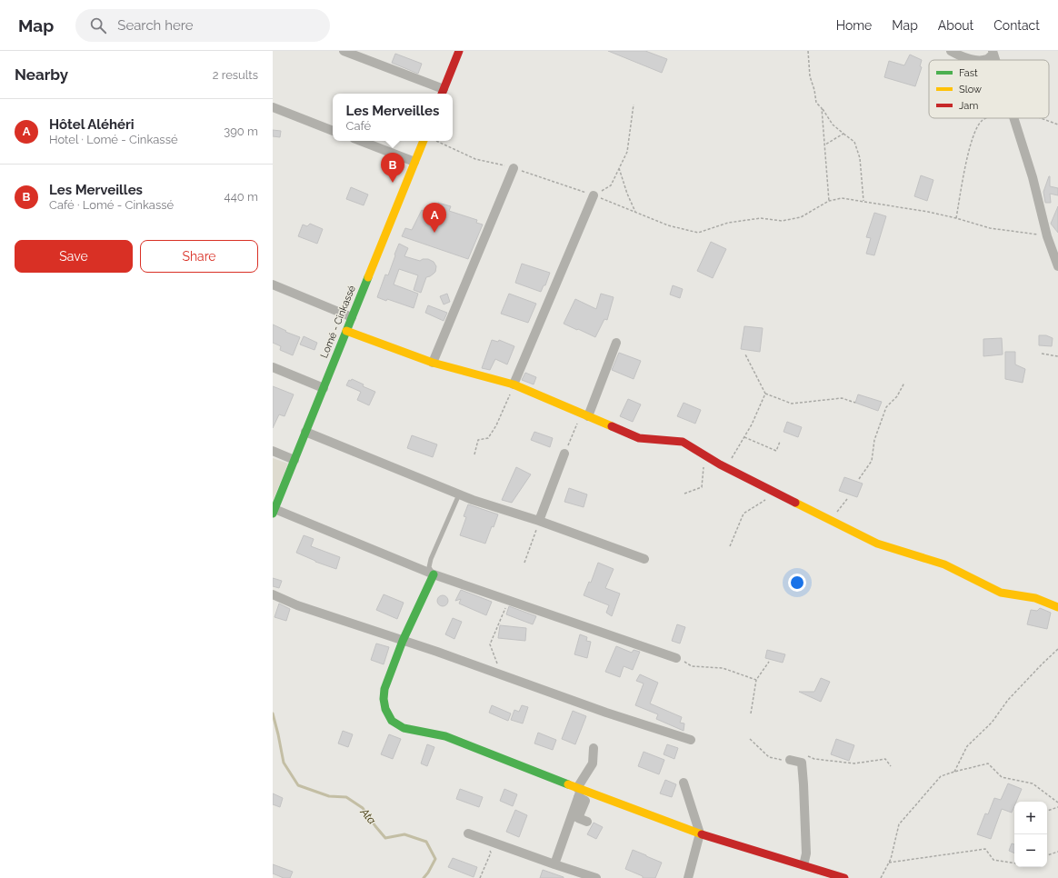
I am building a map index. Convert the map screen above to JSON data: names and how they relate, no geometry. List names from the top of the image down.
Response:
{
  "streets": {
    "main road": ["Lomé - Cinkassé"]
  },
  "water": ["Ata"],
  "legend": ["Fast", "Slow", "Jam"],
  "page": {
    "header": "Map",
    "search": "Search here",
    "nav": [
      "Home",
      "Map",
      "About",
      "Contact"
    ],
    "heading": ["Nearby", "2 results"],
    "popup": ["Les Merveilles", "Café"],
    "list": [
      {
        "mark": "A",
        "name": "Hôtel Aléhéri",
        "note": "Hotel · Lomé - Cinkassé",
        "value": "390 m"
      },
      {
        "mark": "B",
        "name": "Les Merveilles",
        "note": "Café · Lomé - Cinkassé",
        "value": "440 m"
      }
    ],
    "pins": ["B", "A"],
    "buttons": ["Save", "Share"],
    "map_buttons": ["+", "−"]
  }
}
